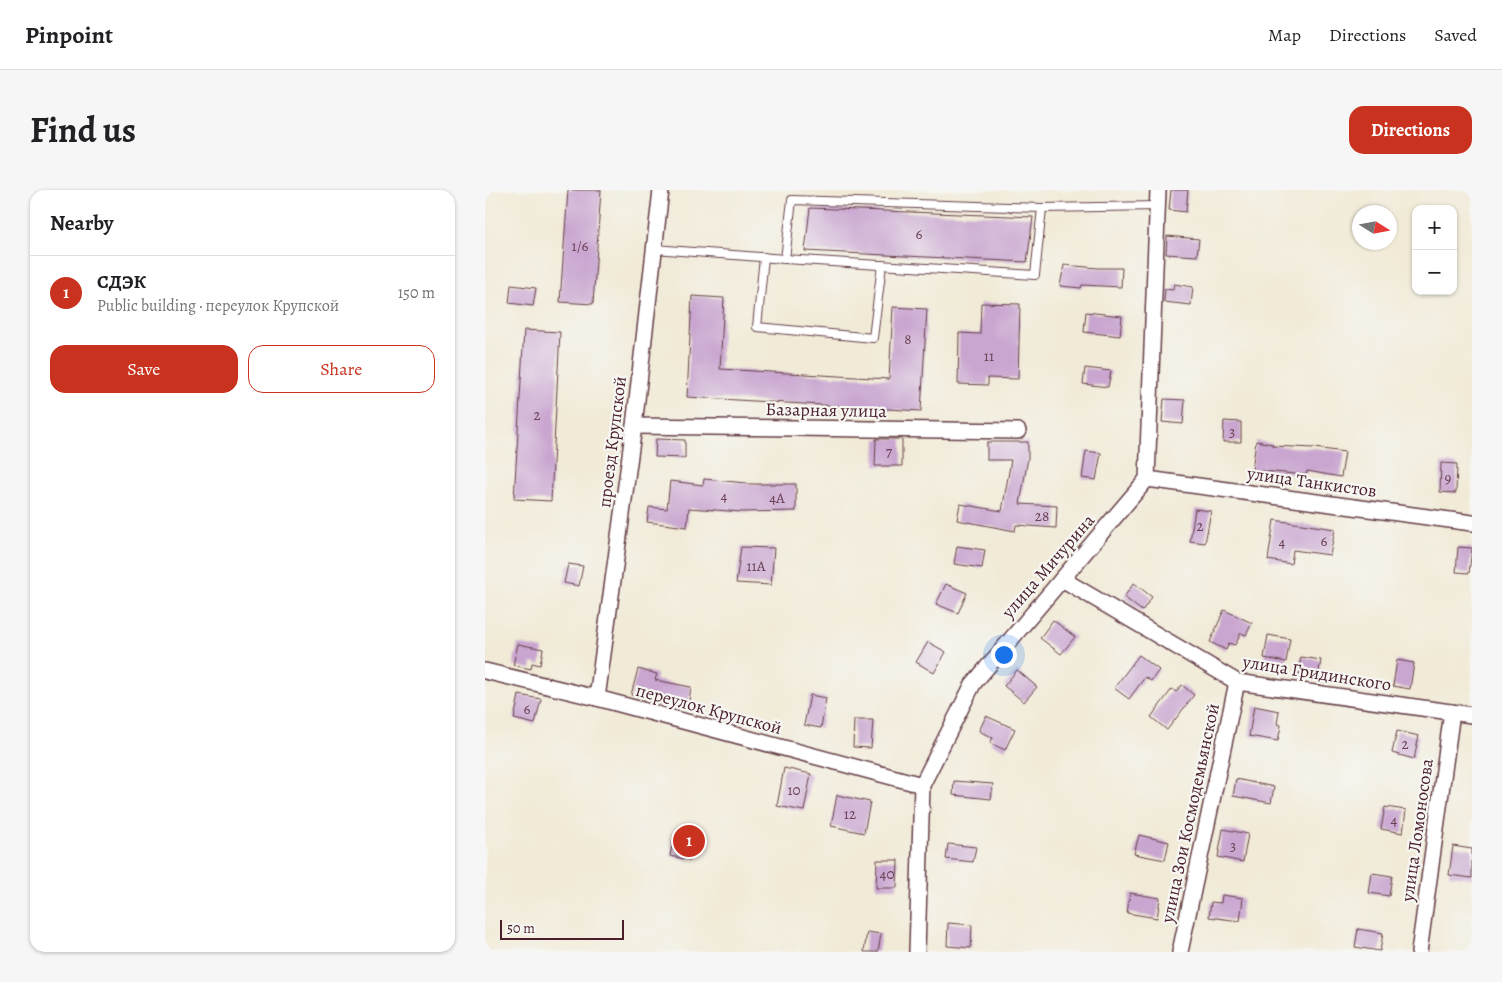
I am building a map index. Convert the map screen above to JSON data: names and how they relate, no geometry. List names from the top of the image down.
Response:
{
  "streets": {
    "street": [
      "Базарная улица",
      "проезд Крупской",
      "улица Танкистов",
      "улица Мичурина",
      "улица Гридинского",
      "переулок Крупской",
      "улица Зои Космодемьянской",
      "улица Ломоносова"
    ]
  },
  "crossings": [
    ["Базарная улица", "проезд Крупской"],
    ["проезд Крупской", "переулок Крупской"],
    ["улица Танкистов", "улица Мичурина"],
    ["улица Мичурина", "улица Гридинского"],
    ["улица Мичурина", "переулок Крупской"],
    ["улица Гридинского", "улица Зои Космодемьянской"],
    ["улица Гридинского", "улица Ломоносова"]
  ],
  "house_numbers": [
    "6",
    "1/6",
    "8",
    "11",
    "2",
    "3",
    "7",
    "9",
    "4",
    "4А",
    "28",
    "2",
    "6",
    "4",
    "11А",
    "6",
    "2",
    "10",
    "12",
    "4",
    "3",
    "40"
  ],
  "scale_bar": "50 m",
  "north": "right",
  "page": {
    "header": "Pinpoint",
    "nav": ["Map", "Directions", "Saved"],
    "title": "Find us",
    "buttons": [
      "Directions",
      ["Save", "Share"]
    ],
    "heading": "Nearby",
    "map_buttons": ["+", "−"],
    "list": [
      {
        "mark": "1",
        "name": "СДЭК",
        "note": "Public building · переулок Крупской",
        "value": "150 m"
      }
    ],
    "pins": "1",
    "scale": "50 m"
  }
}
